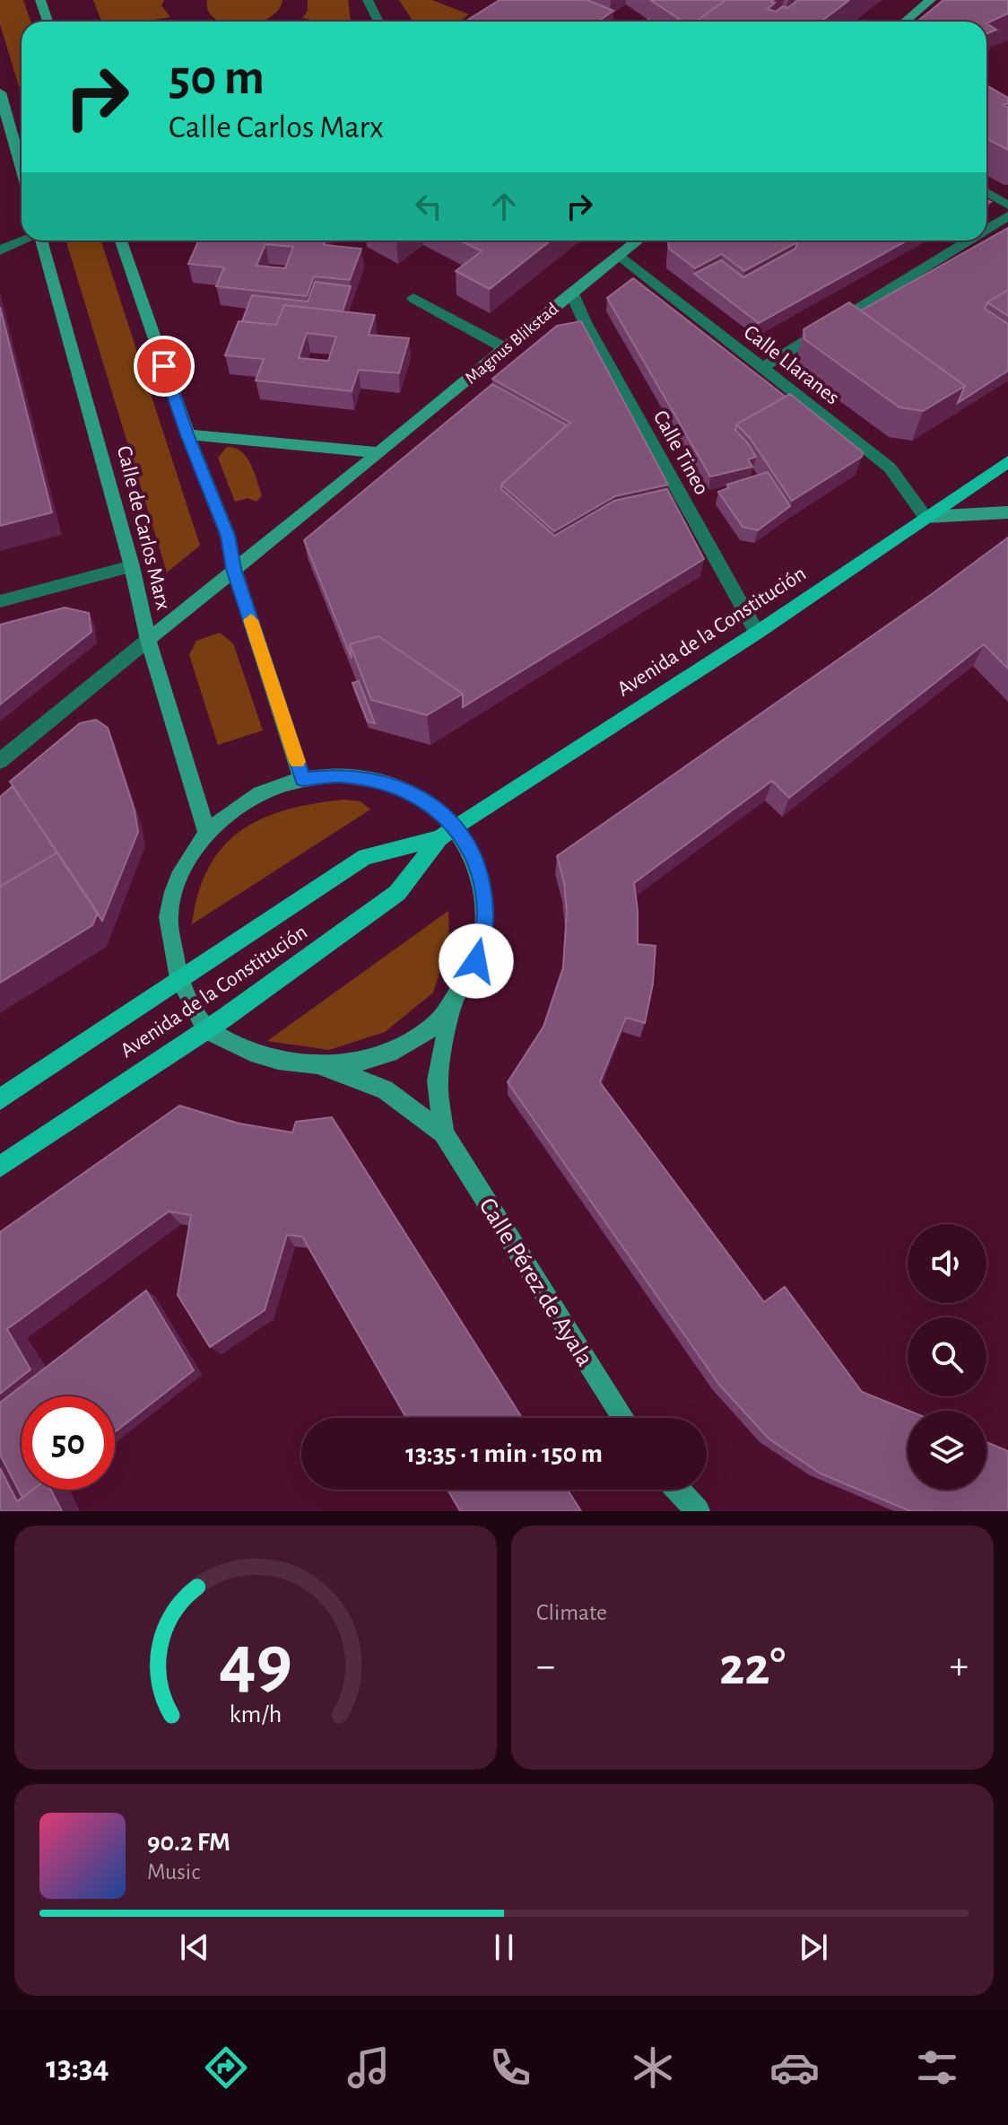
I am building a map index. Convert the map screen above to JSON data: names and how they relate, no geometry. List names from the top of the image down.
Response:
{
  "streets": {
    "main road": [
      "Magnus Blikstad",
      "Calle de Carlos Marx",
      "Avenida de la Constitución",
      "Calle Pérez de Ayala"
    ],
    "street": ["Calle Llaranes", "Calle Tineo"]
  },
  "crossings": [
    ["Magnus Blikstad", "Calle Llaranes"],
    ["Magnus Blikstad", "Calle Tineo"],
    ["Magnus Blikstad", "Calle de Carlos Marx"],
    ["Calle Llaranes", "Avenida de la Constitución"],
    ["Calle Tineo", "Avenida de la Constitución"]
  ],
  "page": {
    "turn": ["50 m", "Calle Carlos Marx"],
    "limit": "50",
    "trip": "13:35 · 1 min · 150 m",
    "tile": "Climate",
    "heat": ["−", "22°", "+"],
    "song": ["90.2 FM", "Music"],
    "tabs": "13:34",
    "gauge": ["49", "km/h"]
  }
}
